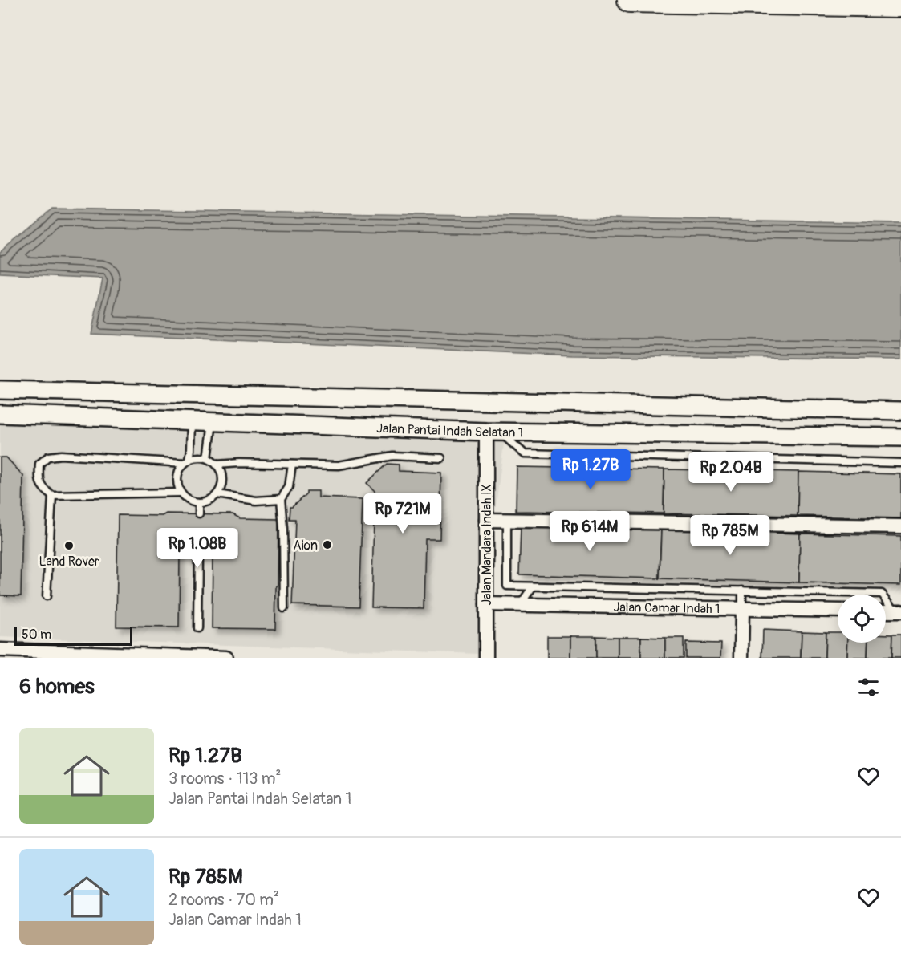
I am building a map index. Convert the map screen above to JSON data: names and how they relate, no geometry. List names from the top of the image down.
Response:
{
  "streets": {
    "street": ["Jalan Pantai Indah Selatan 1", "Jalan Mandara Indah IX", "Jalan Camar Indah 1"]
  },
  "crossings": [
    ["Jalan Pantai Indah Selatan 1", "Jalan Mandara Indah IX"],
    ["Jalan Mandara Indah IX", "Jalan Camar Indah 1"]
  ],
  "places": ["Aion", "Land Rover"],
  "scale_bar": "50 m",
  "page": {
    "price": [
      "Rp 1.27B",
      "Rp 2.04B",
      "Rp 721M",
      "Rp 614M",
      "Rp 785M",
      "Rp 1.08B"
    ],
    "scale": "50 m",
    "heading": "6 homes",
    "list": [
      {
        "name": "Rp 1.27B",
        "note": "3 rooms · 113 m² · Jalan Pantai Indah Selatan 1"
      },
      {
        "name": "Rp 785M",
        "note": "2 rooms · 70 m² · Jalan Camar Indah 1"
      }
    ]
  }
}
